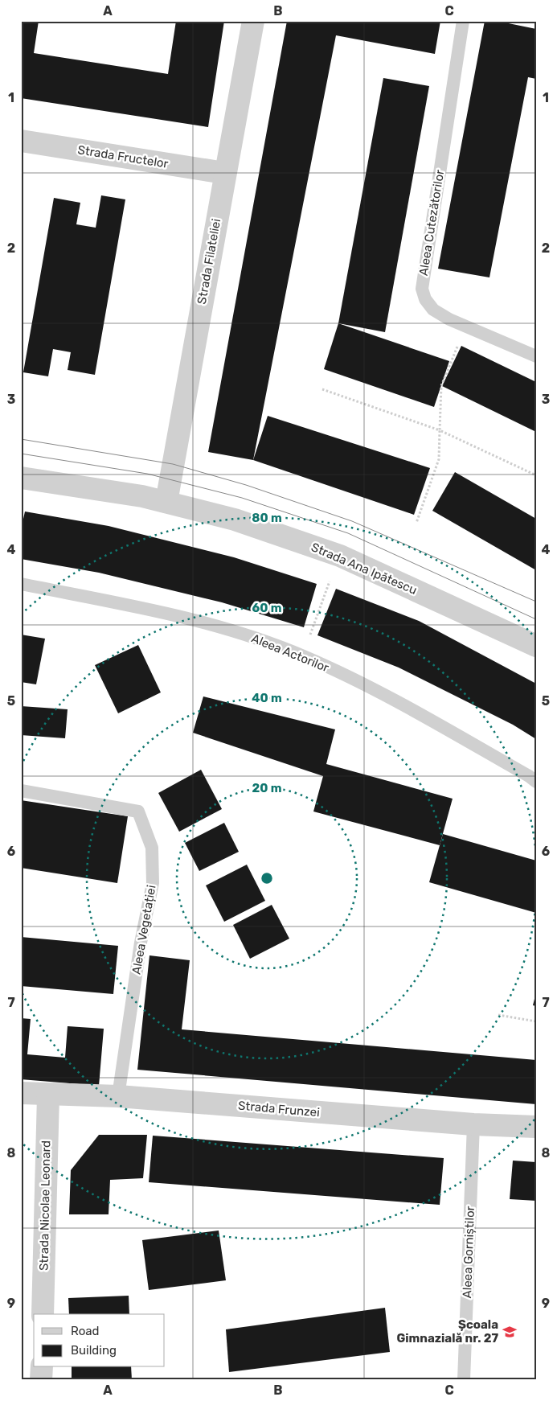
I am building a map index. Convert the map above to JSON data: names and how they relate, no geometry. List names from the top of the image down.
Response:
{
  "streets": {
    "street": [
      "Strada Fructelor",
      "Strada Filateliei",
      "Strada Ana Ipătescu",
      "Strada Frunzei",
      "Strada Nicolae Leonard"
    ],
    "lane": [
      "Aleea Cutezătorilor",
      "Aleea Actorilor",
      "Aleea Vegetației",
      "Aleea Gorniștilor"
    ]
  },
  "crossings": [
    ["Strada Fructelor", "Strada Filateliei"],
    ["Strada Filateliei", "Strada Ana Ipătescu"],
    ["Aleea Vegetației", "Strada Frunzei"],
    ["Strada Frunzei", "Strada Nicolae Leonard"],
    ["Strada Frunzei", "Aleea Gorniștilor"]
  ],
  "places": {
    "school or university": ["Școala Gimnazială nr. 27"]
  },
  "legend": ["Road", "Building"],
  "grid": {
    "columns": ["A", "B", "C"],
    "rows": [
      "1",
      "2",
      "3",
      "4",
      "5",
      "6",
      "7",
      "8",
      "9"
    ]
  },
  "rings": [
    "80 m",
    "60 m",
    "40 m",
    "20 m"
  ]
}
